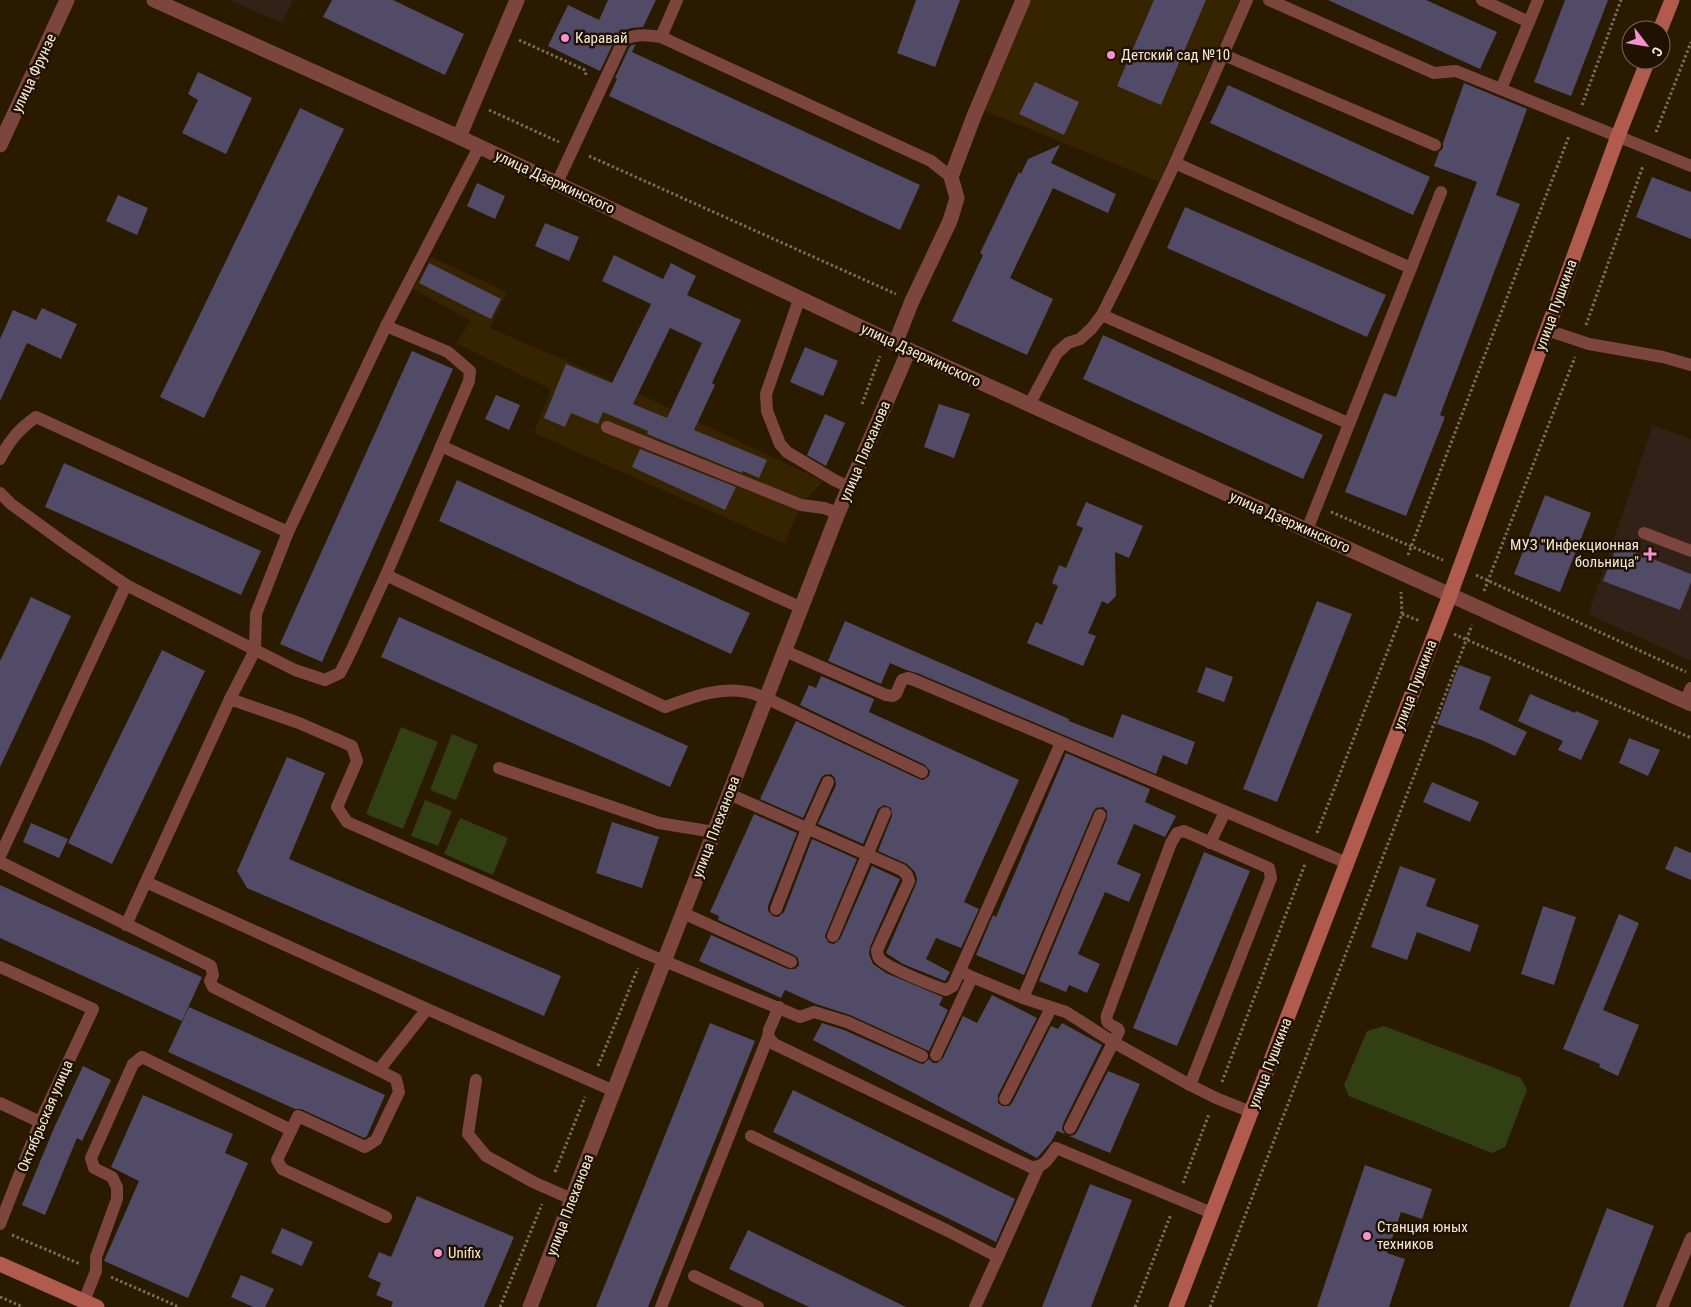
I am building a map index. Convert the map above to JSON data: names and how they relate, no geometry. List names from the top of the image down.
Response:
{
  "streets": {
    "main road": ["улица Пушкина"],
    "street": ["улица Фрунзе", "улица Дзержинского", "улица Плеханова"],
    "lane": ["Октябрьская улица"]
  },
  "crossings": [
    ["улица Дзержинского", "улица Пушкина"],
    ["улица Дзержинского", "улица Плеханова"]
  ],
  "places": {
    "other": [
      "Каравай",
      "Детский сад №10",
      "Станция юных техников",
      "Unifix"
    ],
    "health": ["МУЗ \"Инфекционная больница\""]
  },
  "north": "bottom right"
}
